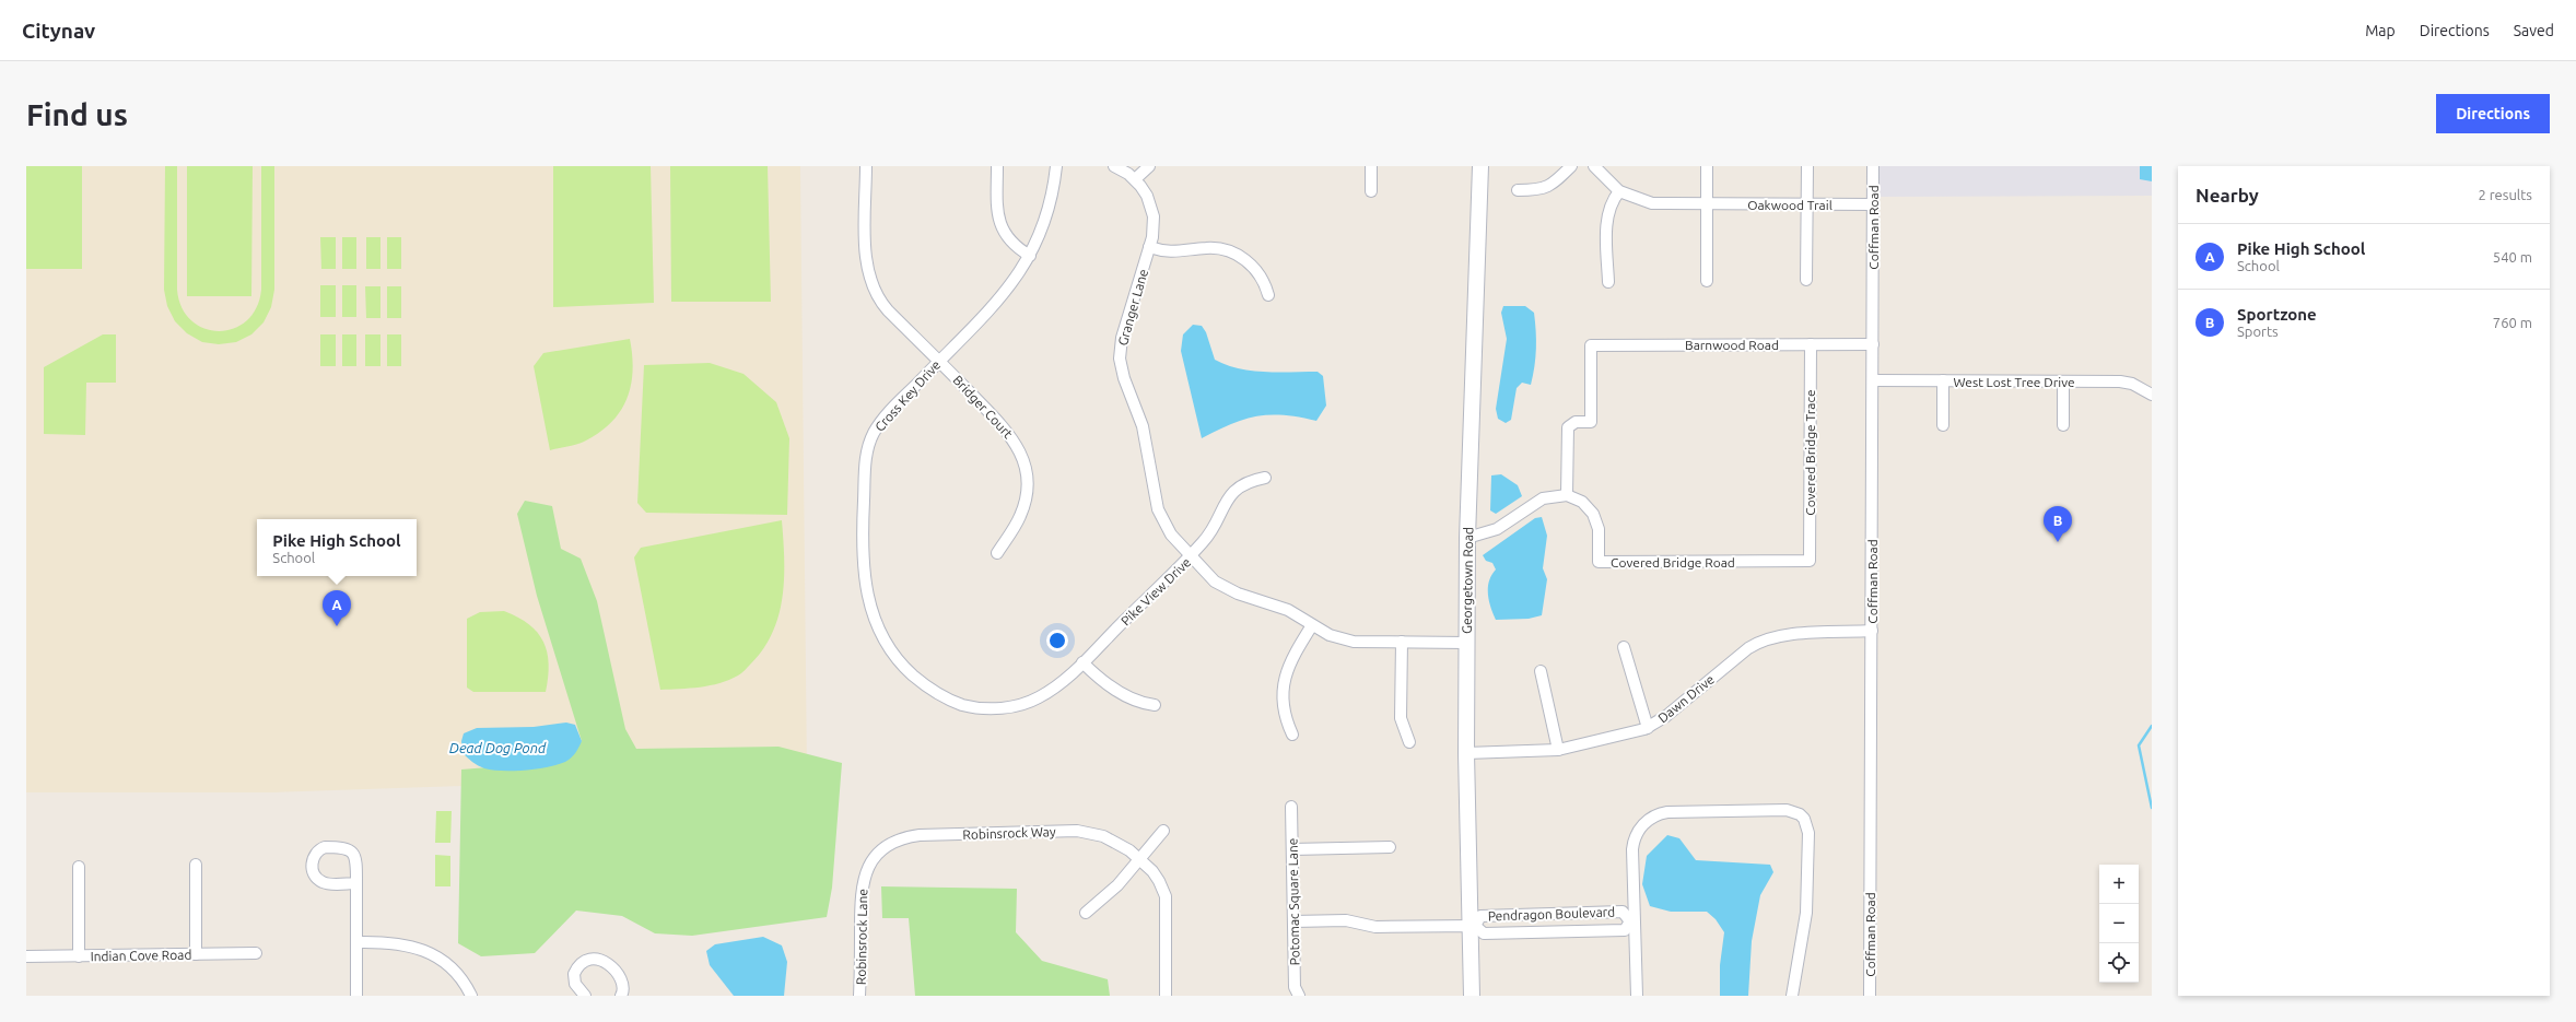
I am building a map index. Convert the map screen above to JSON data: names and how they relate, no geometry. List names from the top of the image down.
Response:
{
  "streets": {
    "main road": ["Georgetown Road"],
    "street": [
      "Oakwood Trail",
      "Coffman Road",
      "Granger Lane",
      "Barnwood Road",
      "West Lost Tree Drive",
      "Cross Key Drive",
      "Bridger Court",
      "Covered Bridge Trace",
      "Covered Bridge Road",
      "Pike View Drive",
      "Dawn Drive",
      "Robinsrock Way",
      "Potomac Square Lane",
      "Pendragon Boulevard",
      "Robinsrock Lane",
      "Indian Cove Road"
    ]
  },
  "crossings": [
    ["Oakwood Trail", "Coffman Road"],
    ["Coffman Road", "Barnwood Road"],
    ["Coffman Road", "West Lost Tree Drive"],
    ["Coffman Road", "Dawn Drive"],
    ["Granger Lane", "Pike View Drive"],
    ["Barnwood Road", "Covered Bridge Trace"],
    ["Barnwood Road", "Covered Bridge Road"],
    ["Cross Key Drive", "Bridger Court"],
    ["Cross Key Drive", "Pike View Drive"],
    ["Covered Bridge Trace", "Covered Bridge Road"],
    ["Georgetown Road", "Pike View Drive"],
    ["Georgetown Road", "Dawn Drive"],
    ["Georgetown Road", "Pendragon Boulevard"],
    ["Robinsrock Way", "Robinsrock Lane"]
  ],
  "water": ["Dead Dog Pond"],
  "page": {
    "header": "Citynav",
    "nav": ["Map", "Directions", "Saved"],
    "buttons": "Directions",
    "title": "Find us",
    "heading": ["Nearby", "2 results"],
    "list": [
      {
        "mark": "A",
        "name": "Pike High School",
        "note": "School",
        "value": "540 m"
      },
      {
        "mark": "B",
        "name": "Sportzone",
        "note": "Sports",
        "value": "760 m"
      }
    ],
    "pins": ["B", "A"],
    "popup": ["Pike High School", "School"],
    "map_buttons": ["+", "−"]
  }
}
